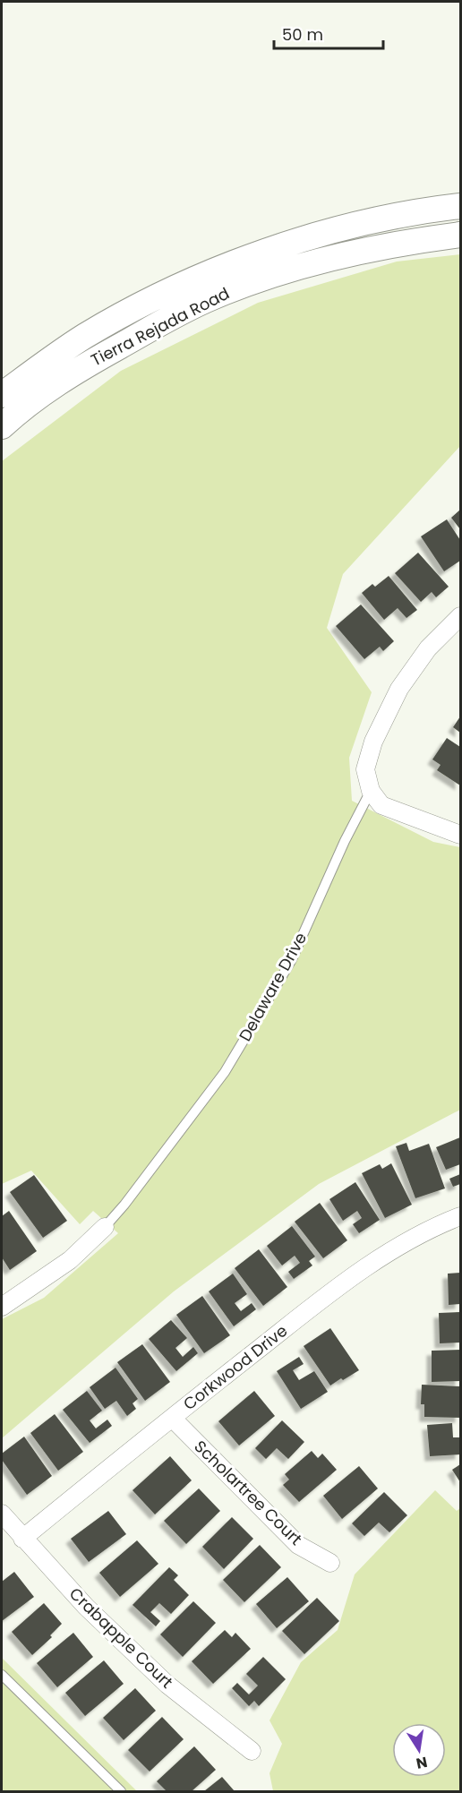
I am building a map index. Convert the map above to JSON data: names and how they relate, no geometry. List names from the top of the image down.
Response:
{
  "streets": {
    "main road": ["Tierra Rejada Road"],
    "street": [
      "Delaware Drive",
      "Corkwood Drive",
      "Scholartree Court",
      "Crabapple Court"
    ]
  },
  "crossings": [
    ["Corkwood Drive", "Scholartree Court"],
    ["Corkwood Drive", "Crabapple Court"]
  ],
  "scale_bar": "50 m",
  "north": "bottom"
}
